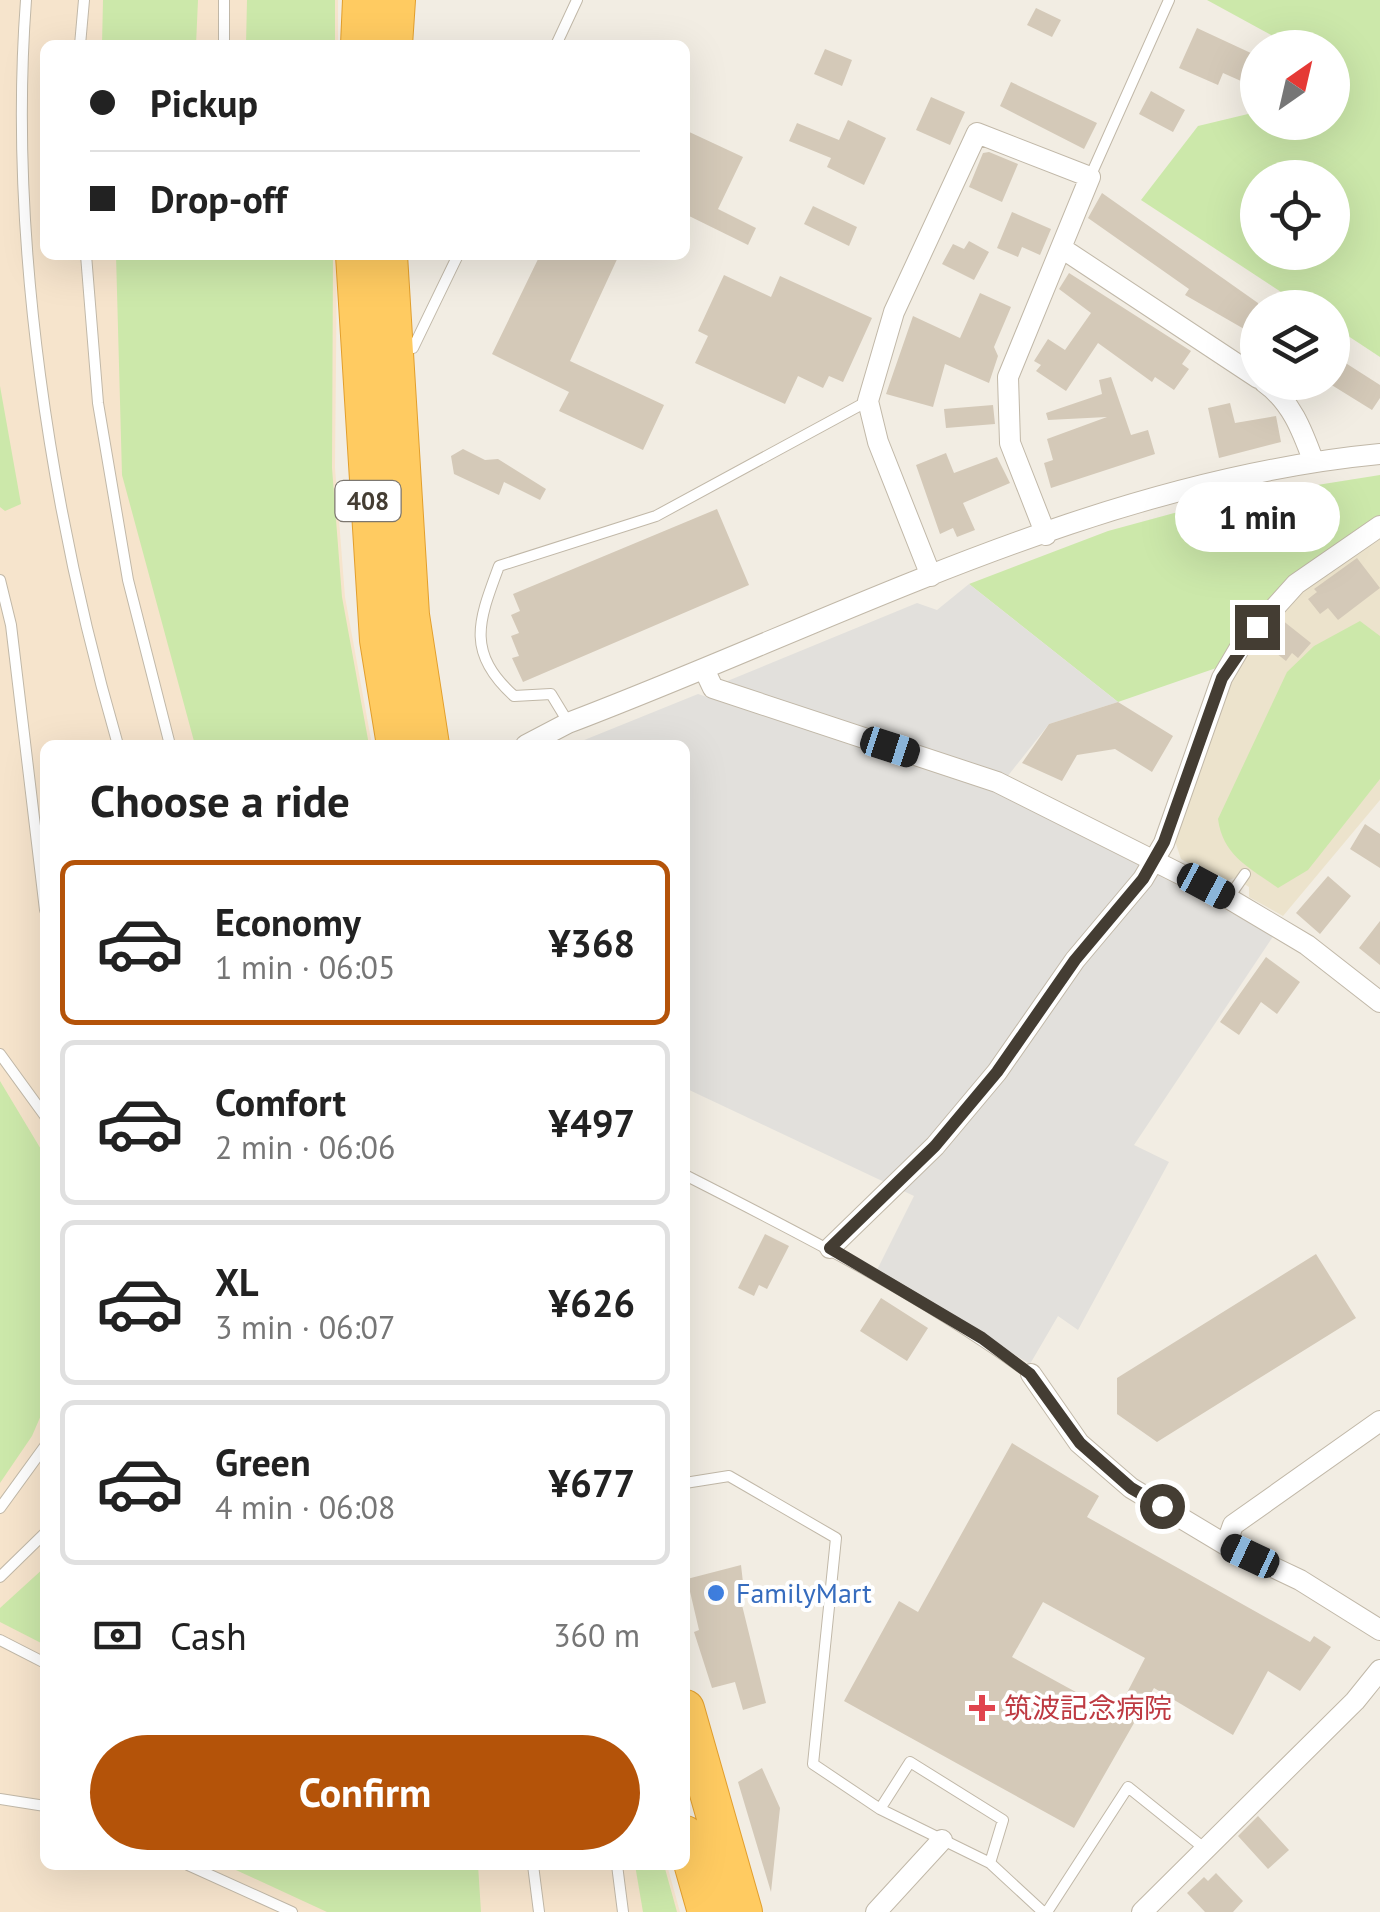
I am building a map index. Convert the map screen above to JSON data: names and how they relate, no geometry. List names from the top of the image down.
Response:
{
  "streets": {
    "highway": ["408"]
  },
  "places": {
    "other": ["FamilyMart"],
    "health": ["筑波記念病院"]
  },
  "north": "top right",
  "page": {
    "banner": ["Pickup", "Drop-off"],
    "bubble": "1 min",
    "heading": "Choose a ride",
    "list": [
      {
        "name": "Economy",
        "note": "1 min · 06:05",
        "value": "¥368"
      },
      {
        "name": "Comfort",
        "note": "2 min · 06:06",
        "value": "¥497"
      },
      {
        "name": "XL",
        "note": "3 min · 06:07",
        "value": "¥626"
      },
      {
        "name": "Green",
        "note": "4 min · 06:08",
        "value": "¥677"
      }
    ],
    "pay": ["Cash", "360 m"],
    "buttons": "Confirm"
  }
}
